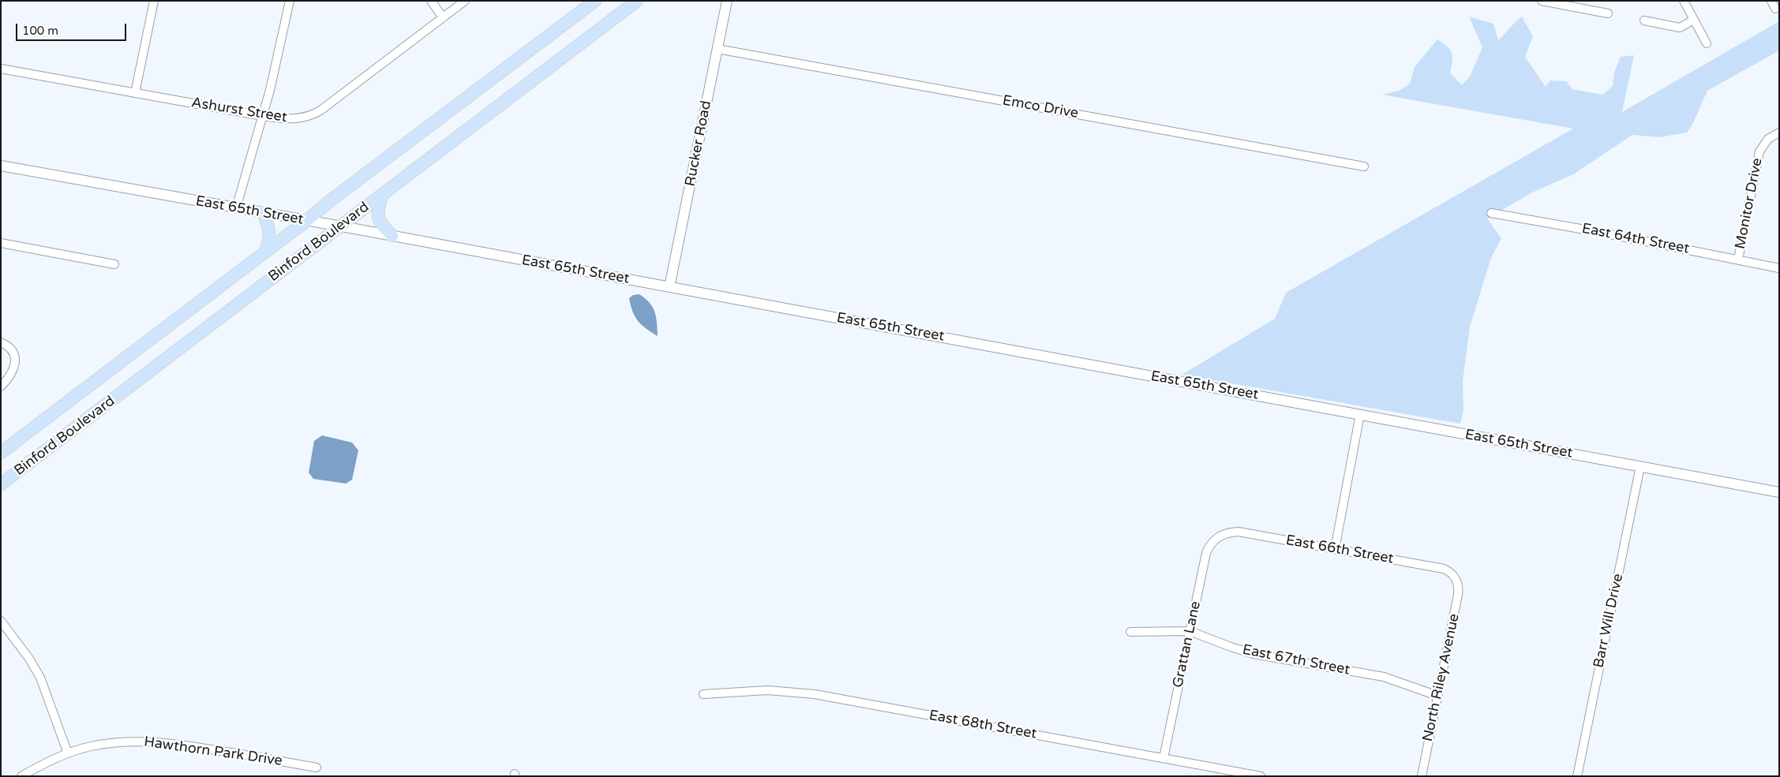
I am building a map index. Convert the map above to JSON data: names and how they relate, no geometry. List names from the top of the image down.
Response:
{
  "streets": {
    "main road": ["Binford Boulevard"],
    "street": [
      "Emco Drive",
      "Ashurst Street",
      "Rucker Road",
      "Monitor Drive",
      "East 65th Street",
      "East 64th Street",
      "East 66th Street",
      "Barr Will Drive",
      "Grattan Lane",
      "East 67th Street",
      "North Riley Avenue",
      "East 68th Street",
      "Hawthorn Park Drive"
    ]
  },
  "crossings": [
    ["Emco Drive", "Rucker Road"],
    ["Rucker Road", "East 65th Street"],
    ["Monitor Drive", "East 64th Street"],
    ["East 65th Street", "Binford Boulevard"],
    ["East 65th Street", "Barr Will Drive"],
    ["East 66th Street", "Grattan Lane"],
    ["East 66th Street", "North Riley Avenue"],
    ["Grattan Lane", "East 67th Street"],
    ["Grattan Lane", "East 68th Street"],
    ["East 67th Street", "North Riley Avenue"]
  ],
  "scale_bar": "100 m"
}
